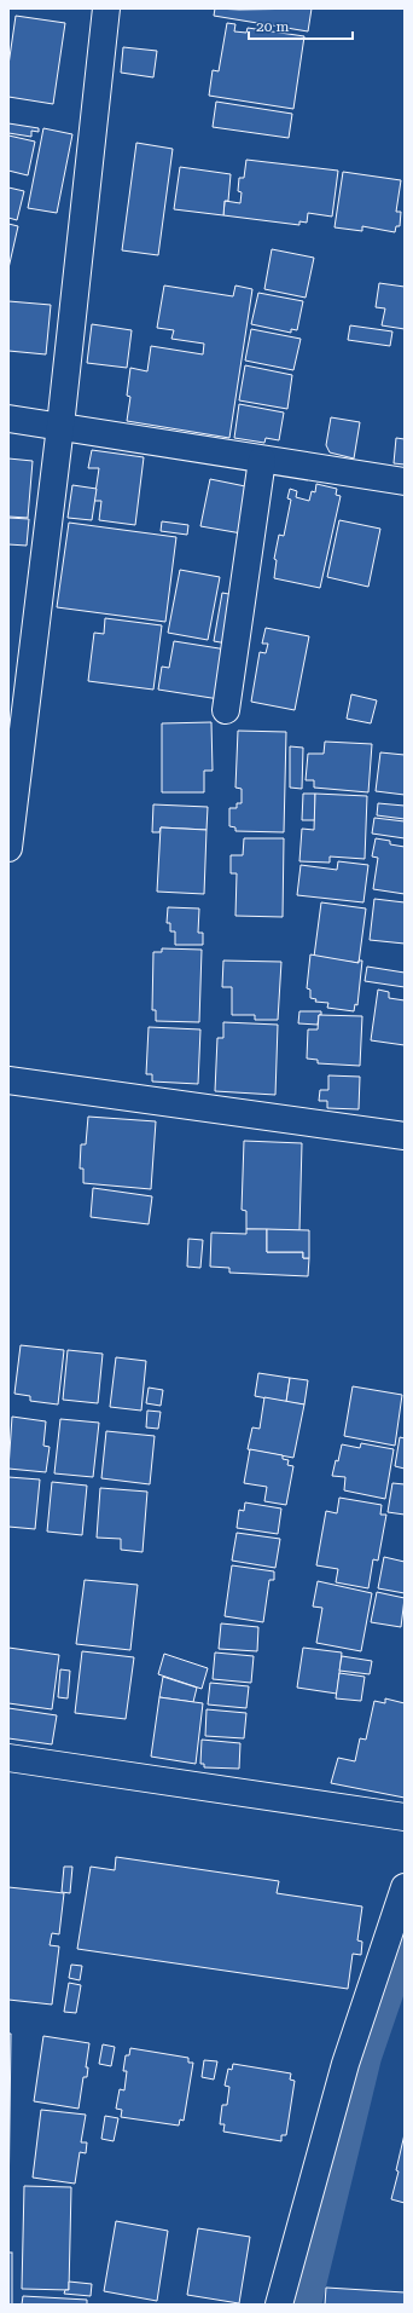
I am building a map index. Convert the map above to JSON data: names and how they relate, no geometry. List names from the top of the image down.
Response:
{
  "scale_bar": "20 m"
}
